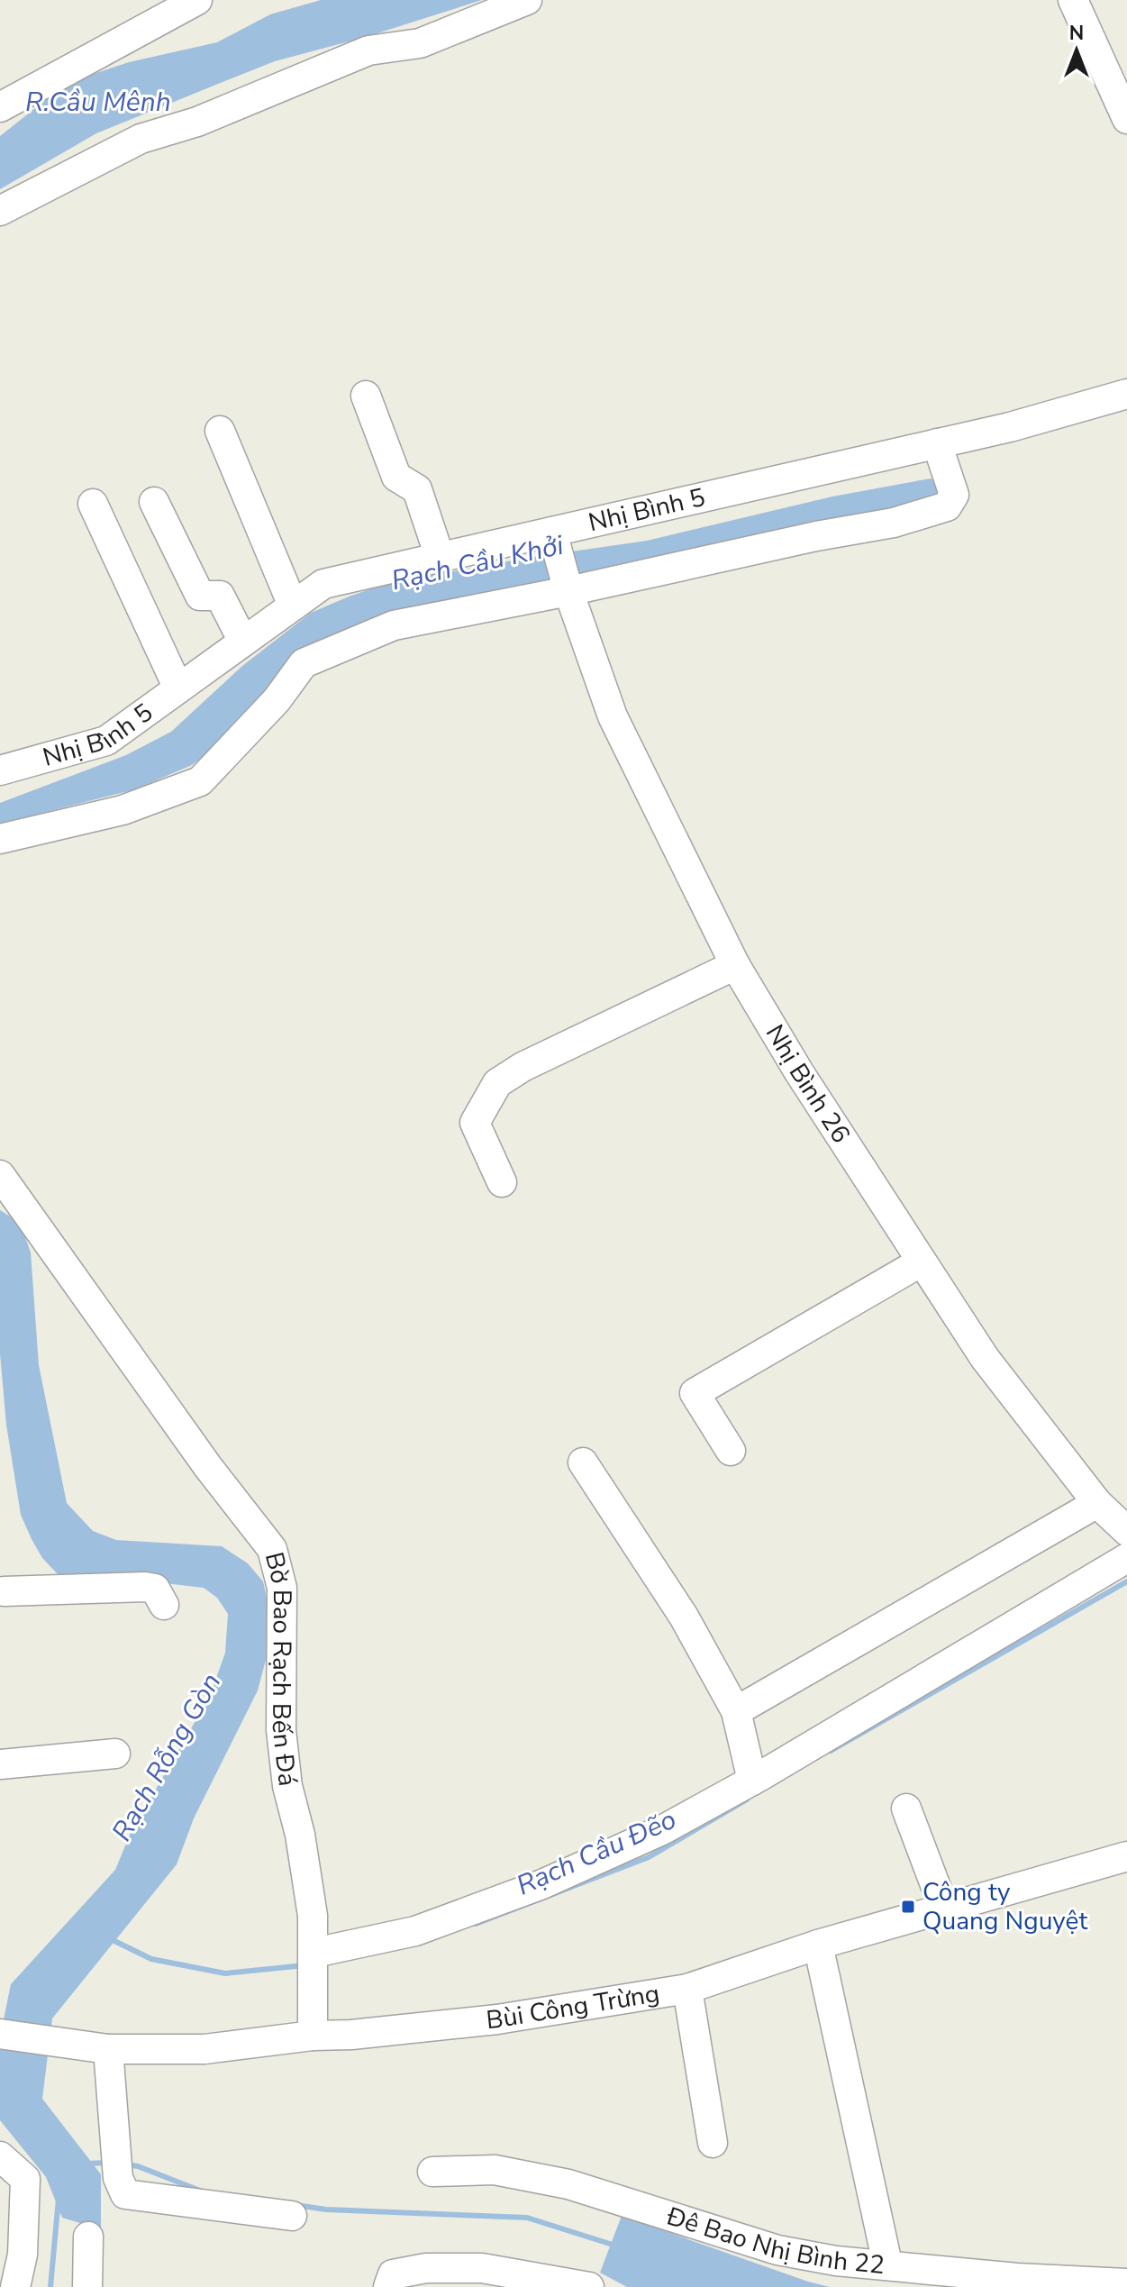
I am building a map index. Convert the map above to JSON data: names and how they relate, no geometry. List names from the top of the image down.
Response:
{
  "streets": {
    "street": [
      "Nhị Bình 5",
      "Nhị Bình 26",
      "Bờ Bao Rạch Bến Đá",
      "Bùi Công Trừng",
      "Đê Bao Nhị Bình 22"
    ]
  },
  "crossings": [
    ["Nhị Bình 5", "Nhị Bình 26"],
    ["Bờ Bao Rạch Bến Đá", "Bùi Công Trừng"]
  ],
  "water": [
    "R.Cầu Mênh",
    "Rạch Cầu Khởi",
    "Rạch Rỗng Gòn",
    "Rạch Cầu Đẽo"
  ],
  "places": {
    "transit": ["Công ty Quang Nguyệt"]
  },
  "north": "top"
}
